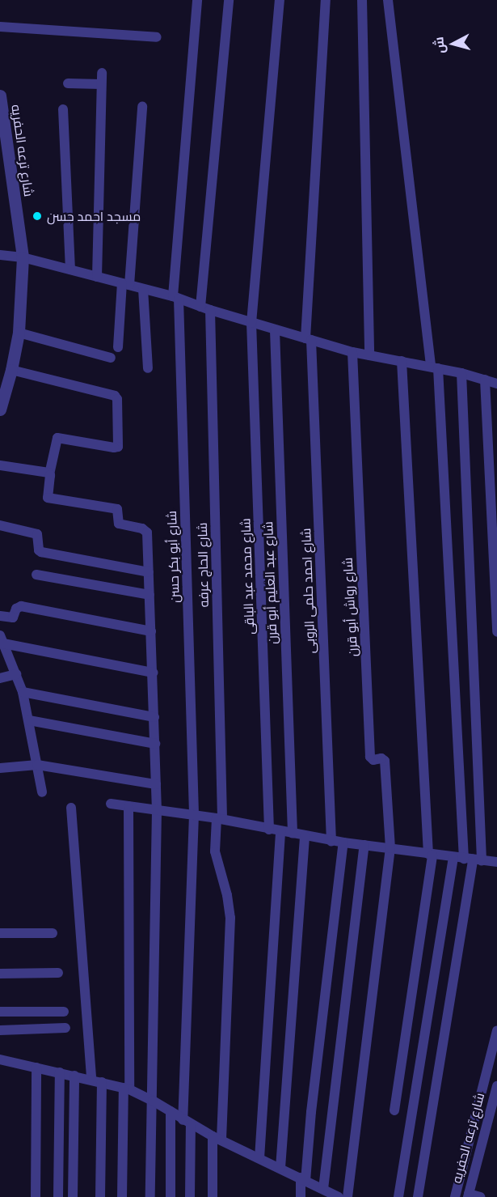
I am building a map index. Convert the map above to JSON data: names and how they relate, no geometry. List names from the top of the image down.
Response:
{
  "streets": {
    "street": [
      "شارع ترعه الحفريه",
      "شارع أبو بكر حسن",
      "شارع الحاج عرفه",
      "شارع محمد عبد الباقى",
      "شارع عبد العليم أبو قرن",
      "شارع احمد حلمى الروبى",
      "شارع رواش أبو قرن"
    ]
  },
  "places": ["مسجد احمد حسن"],
  "north": "left"
}
